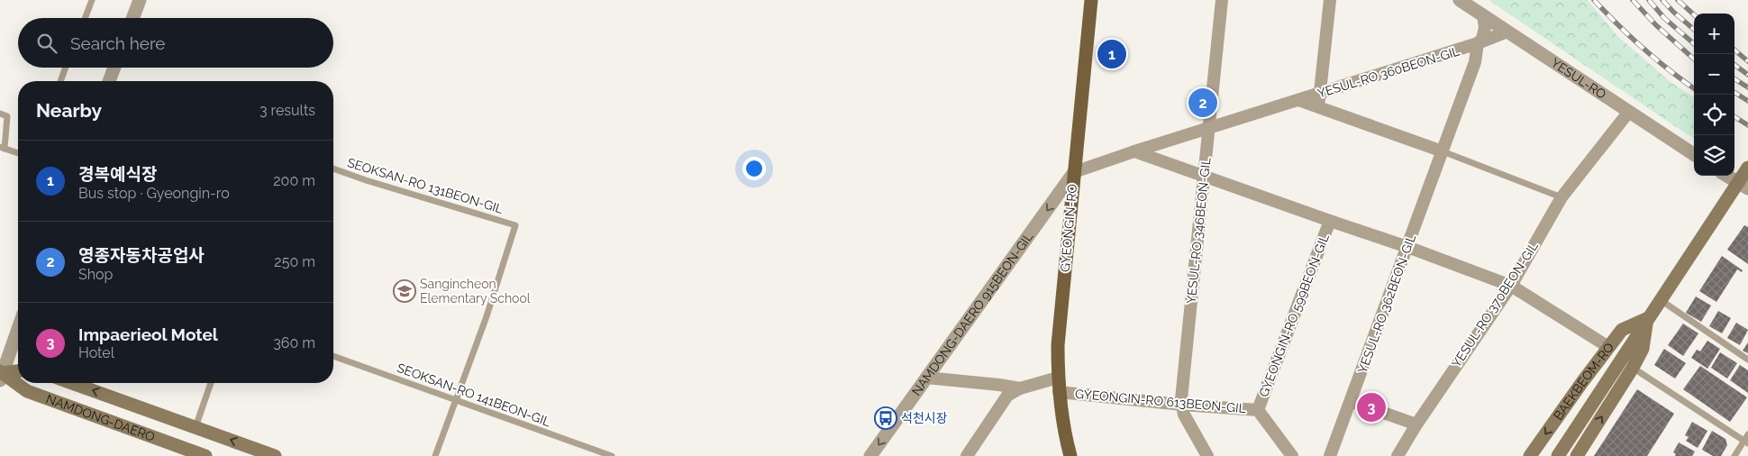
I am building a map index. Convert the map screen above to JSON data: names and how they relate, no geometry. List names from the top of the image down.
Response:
{
  "streets": {
    "main road": ["GYEONGIN-RO", "BAEKBEOM-RO", "NAMDONG-DAERO"],
    "street": [
      "YESUL-RO 360BEON-GIL",
      "YESUL-RO",
      "YESUL-RO 346BEON-GIL",
      "YESUL-RO 362BEON-GIL",
      "YESUL-RO 370BEON-GIL",
      "NAMDONG-DAERO 915BEON-GIL",
      "GYEONGIN-RO 599BEON-GIL",
      "GYEONGIN-RO 613BEON-GIL"
    ],
    "lane": ["SEOKSAN-RO 131BEON-GIL", "SEOKSAN-RO 141BEON-GIL"]
  },
  "crossings": [
    ["YESUL-RO 360BEON-GIL", "YESUL-RO"],
    ["YESUL-RO 360BEON-GIL", "YESUL-RO 346BEON-GIL"],
    ["YESUL-RO 360BEON-GIL", "YESUL-RO 362BEON-GIL"],
    ["YESUL-RO 360BEON-GIL", "GYEONGIN-RO 599BEON-GIL"],
    ["YESUL-RO", "YESUL-RO 362BEON-GIL"],
    ["YESUL-RO", "YESUL-RO 370BEON-GIL"],
    ["SEOKSAN-RO 131BEON-GIL", "SEOKSAN-RO 141BEON-GIL"],
    ["GYEONGIN-RO", "NAMDONG-DAERO 915BEON-GIL"],
    ["GYEONGIN-RO", "GYEONGIN-RO 613BEON-GIL"],
    ["YESUL-RO 346BEON-GIL", "GYEONGIN-RO 599BEON-GIL"],
    ["YESUL-RO 346BEON-GIL", "GYEONGIN-RO 613BEON-GIL"],
    ["YESUL-RO 362BEON-GIL", "GYEONGIN-RO 599BEON-GIL"],
    ["YESUL-RO 370BEON-GIL", "GYEONGIN-RO 599BEON-GIL"],
    ["GYEONGIN-RO 599BEON-GIL", "BAEKBEOM-RO"],
    ["GYEONGIN-RO 599BEON-GIL", "GYEONGIN-RO 613BEON-GIL"]
  ],
  "one_way": ["NAMDONG-DAERO 915BEON-GIL"],
  "places": {
    "school or university": ["Sangincheon Elementary School"],
    "bus stop": ["석천시장"]
  },
  "page": {
    "map_buttons": ["+", "−"],
    "search": "Search here",
    "pins": ["1", "2", "3"],
    "heading": ["Nearby", "3 results"],
    "list": [
      {
        "mark": "1",
        "name": "경복예식장",
        "note": "Bus stop · Gyeongin-ro",
        "value": "200 m"
      },
      {
        "mark": "2",
        "name": "영종자동차공업사",
        "note": "Shop",
        "value": "250 m"
      },
      {
        "mark": "3",
        "name": "Impaerieol Motel",
        "note": "Hotel",
        "value": "360 m"
      }
    ]
  }
}
